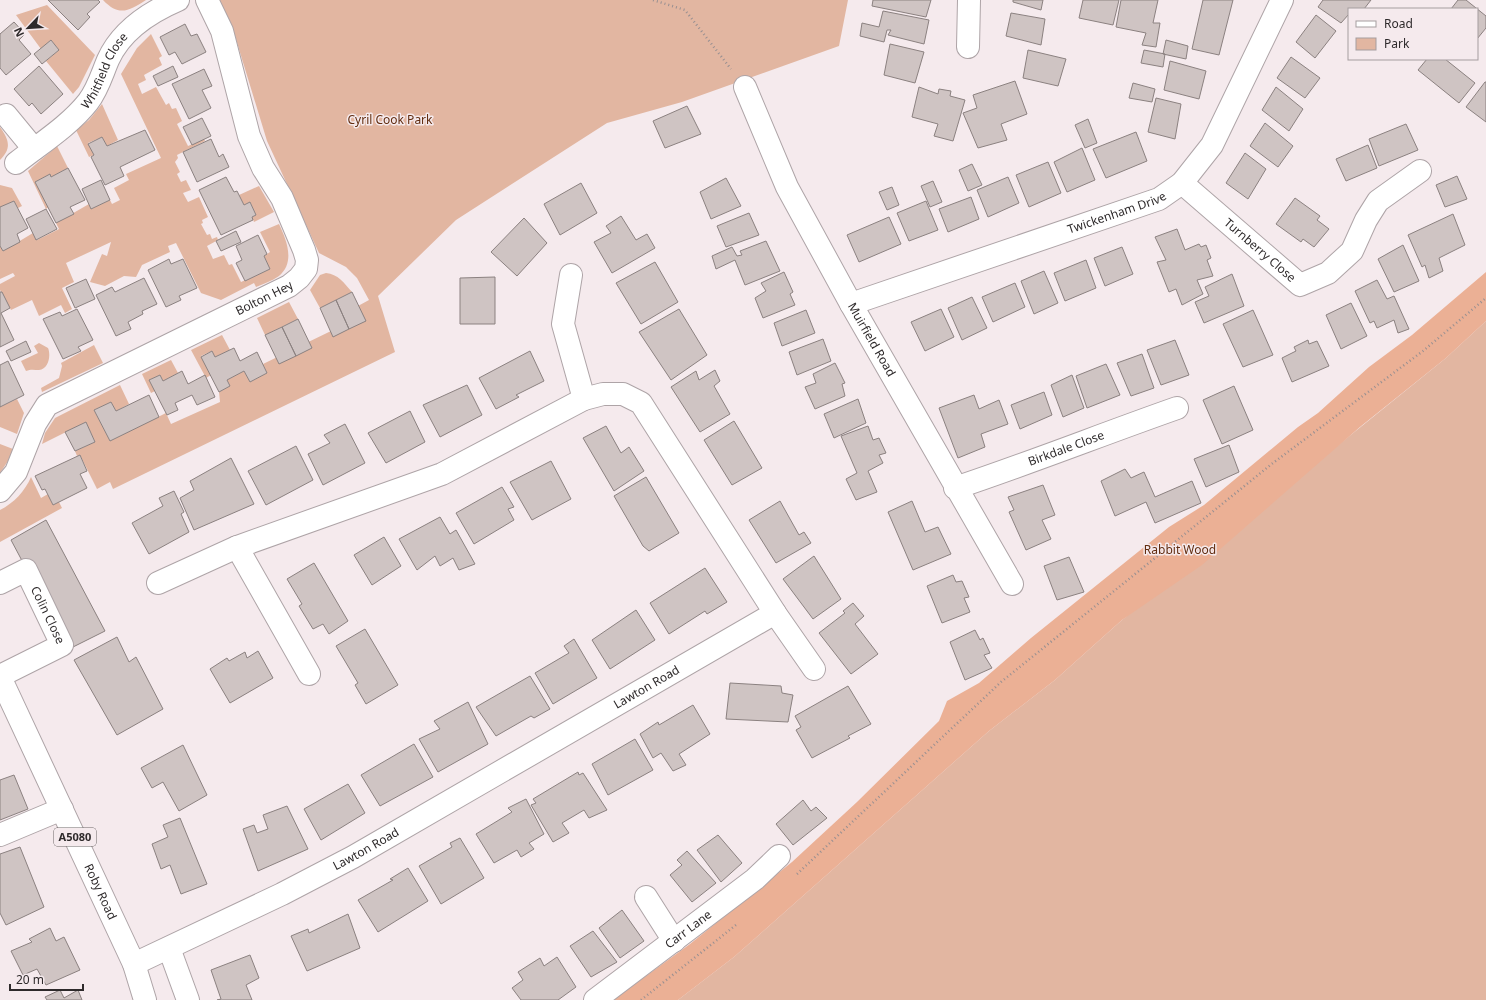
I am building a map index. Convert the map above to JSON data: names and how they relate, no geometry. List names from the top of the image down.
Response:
{
  "streets": {
    "street": [
      "Whitfield Close",
      "Twickenham Drive",
      "Turnberry Close",
      "Bolton Hey",
      "Muirfield Road",
      "Birkdale Close",
      "Colin Close",
      "Lawton Road",
      "A5080",
      "Roby Road",
      "Carr Lane"
    ]
  },
  "crossings": [
    ["Twickenham Drive", "Turnberry Close"],
    ["Twickenham Drive", "Muirfield Road"],
    ["Muirfield Road", "Birkdale Close"],
    ["Colin Close", "Roby Road"],
    ["Lawton Road", "Roby Road"]
  ],
  "parks": ["Cyril Cook Park", "Rabbit Wood"],
  "legend": ["Road", "Park"],
  "scale_bar": "20 m",
  "north": "bottom left"
}
